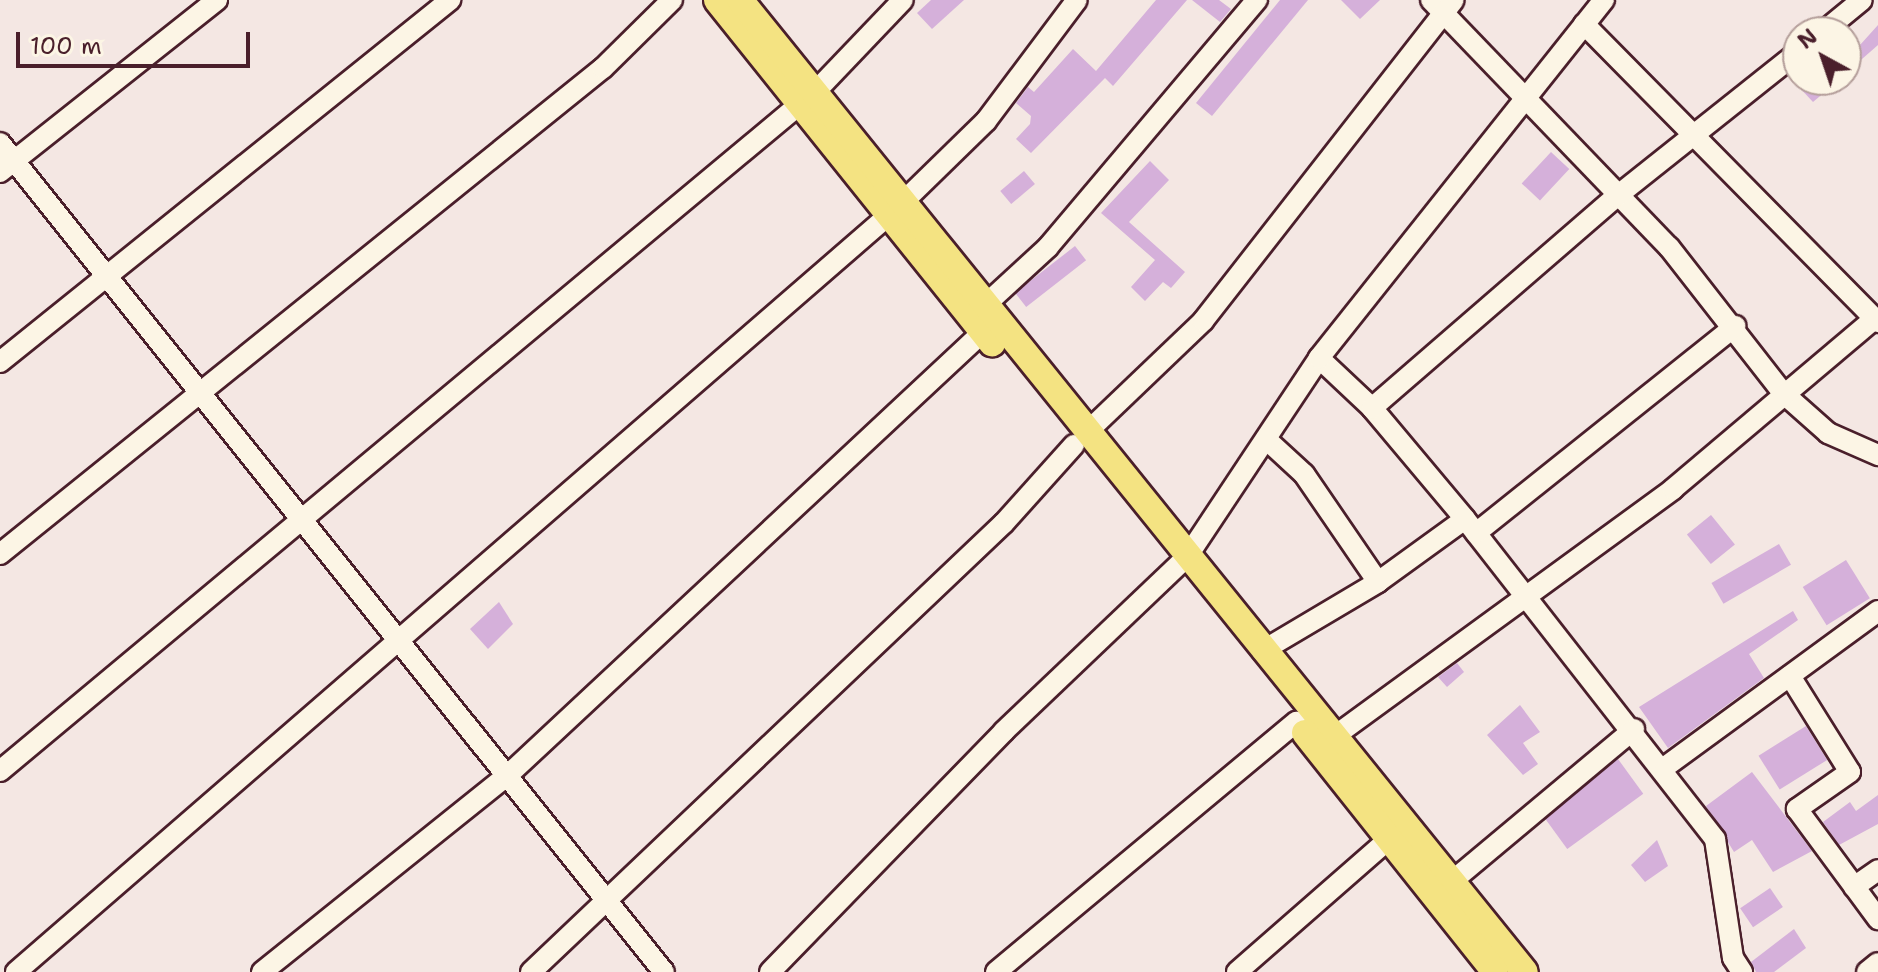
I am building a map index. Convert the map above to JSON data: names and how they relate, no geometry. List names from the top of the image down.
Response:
{
  "scale_bar": "100 m",
  "north": "top left"
}
